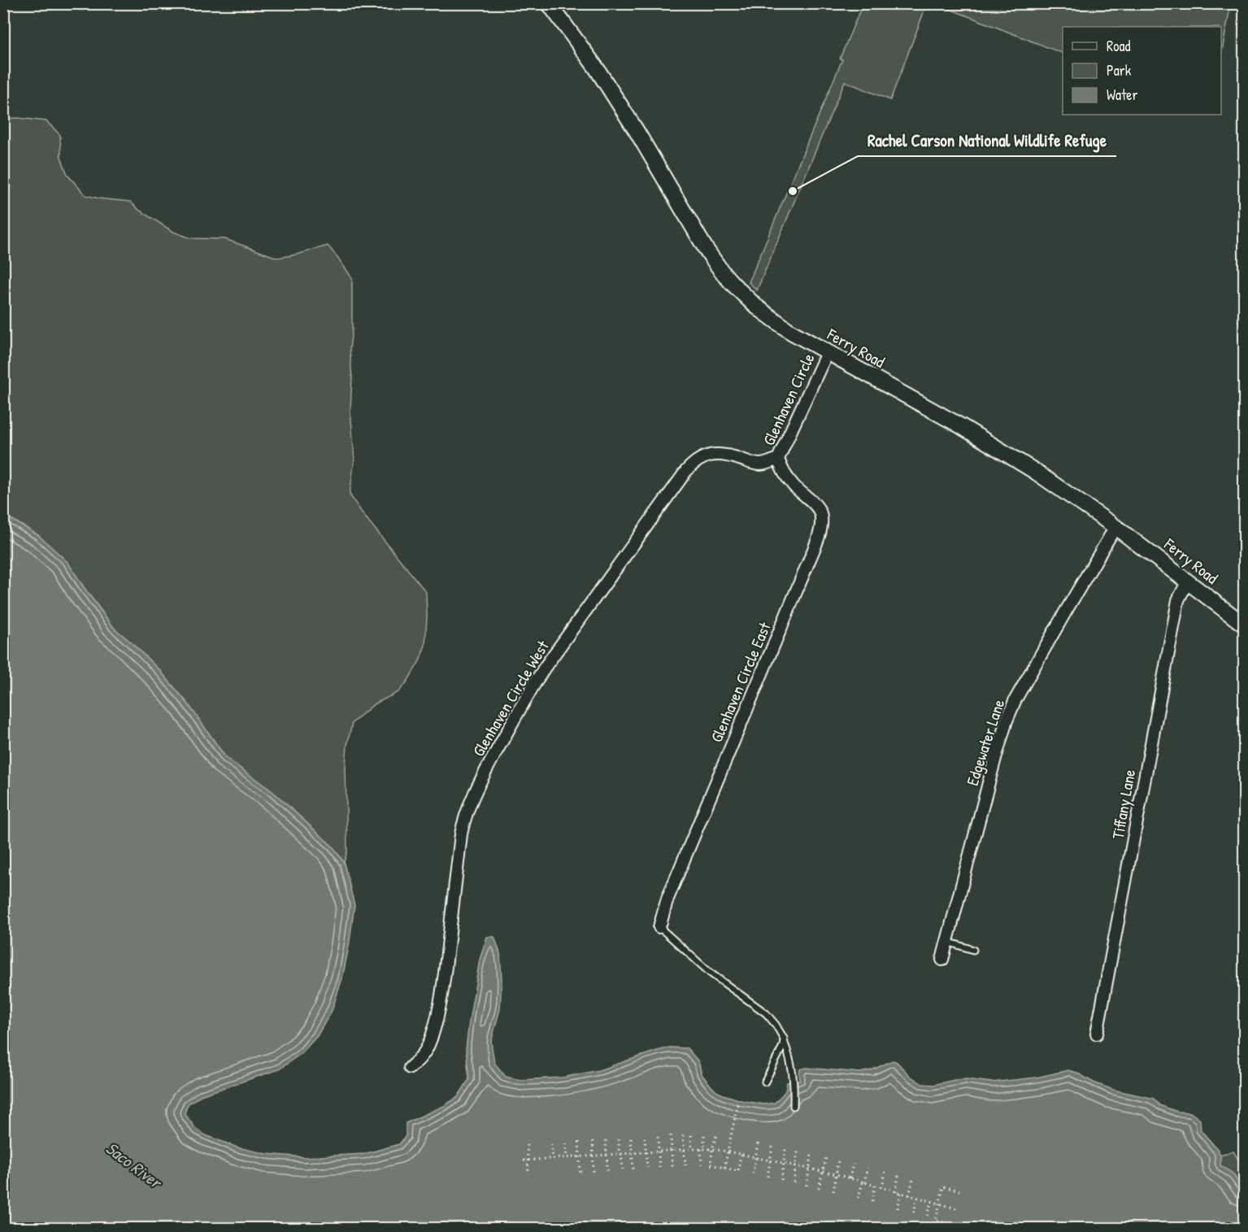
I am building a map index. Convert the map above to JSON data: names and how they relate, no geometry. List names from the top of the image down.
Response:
{
  "streets": {
    "main road": ["Ferry Road"],
    "street": [
      "Glenhaven Circle",
      "Glenhaven Circle East",
      "Glenhaven Circle West",
      "Edgewater Lane",
      "Tiffany Lane"
    ]
  },
  "crossings": [
    ["Ferry Road", "Glenhaven Circle"],
    ["Ferry Road", "Edgewater Lane"],
    ["Ferry Road", "Tiffany Lane"],
    ["Glenhaven Circle", "Glenhaven Circle East"],
    ["Glenhaven Circle", "Glenhaven Circle West"],
    ["Glenhaven Circle East", "Glenhaven Circle West"]
  ],
  "water": ["Saco River"],
  "places": ["Rachel Carson National Wildlife Refuge"],
  "legend": ["Road", "Park", "Water"]
}
